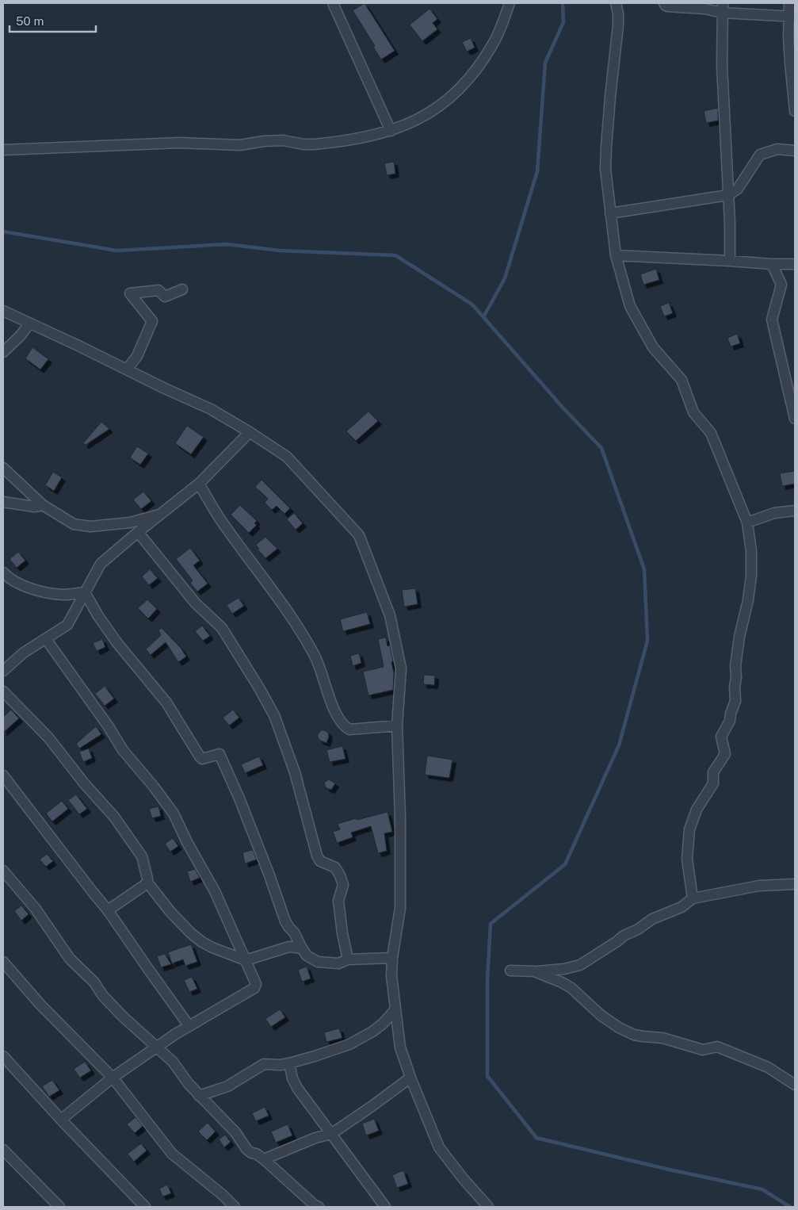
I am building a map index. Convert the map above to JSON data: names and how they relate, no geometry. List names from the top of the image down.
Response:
{
  "scale_bar": "50 m"
}
